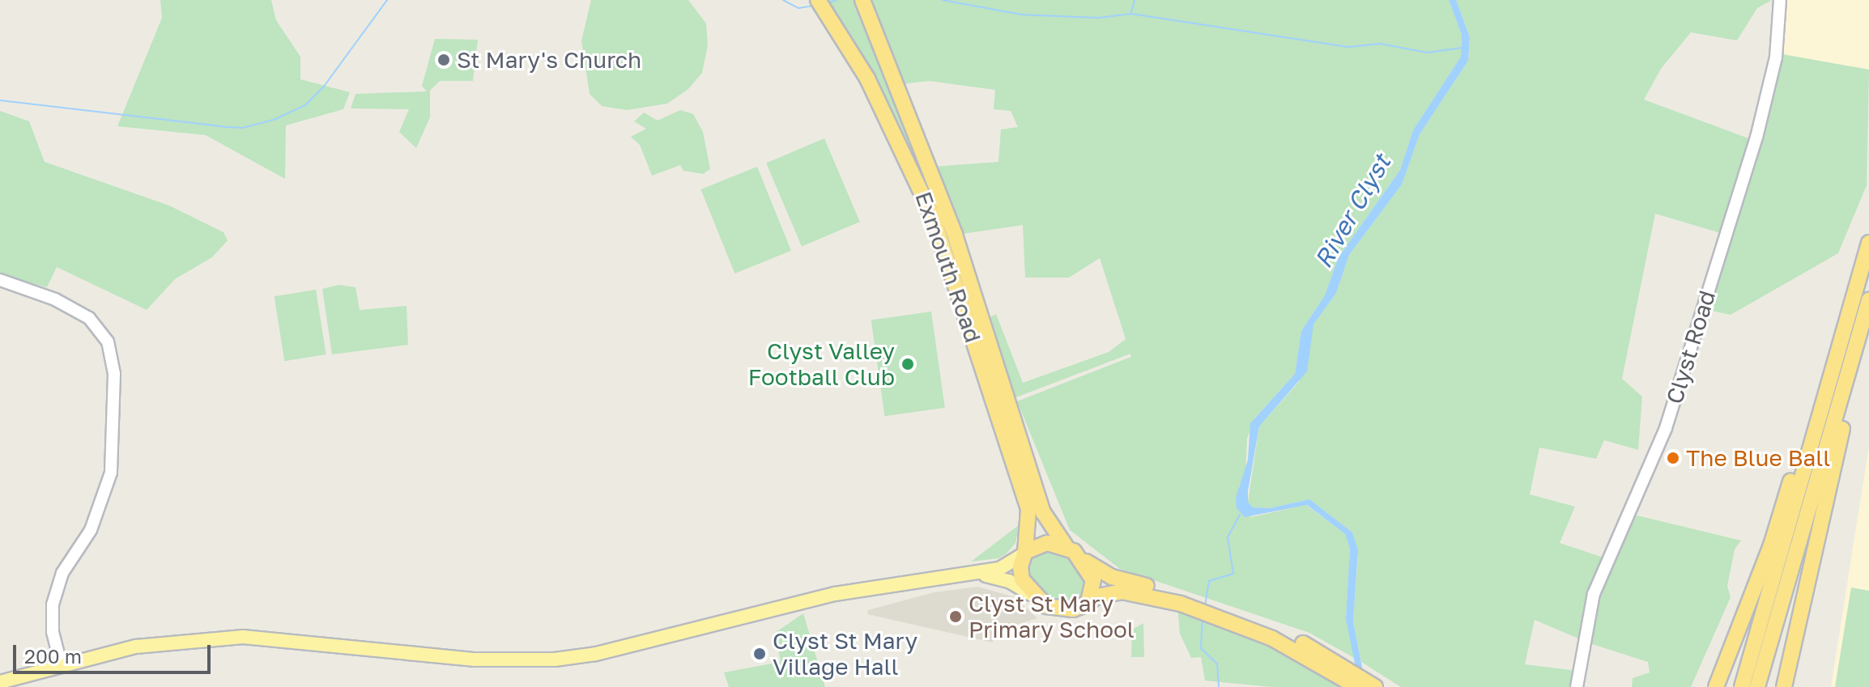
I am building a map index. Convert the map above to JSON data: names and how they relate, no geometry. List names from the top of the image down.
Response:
{
  "streets": {
    "highway": ["Exmouth Road"],
    "street": ["Clyst Road"]
  },
  "water": ["River Clyst"],
  "places": [
    "St Mary's Church",
    "Clyst Valley Football Club",
    "The Blue Ball",
    "Clyst St Mary Primary School",
    "Clyst St Mary Village Hall"
  ],
  "scale_bar": "200 m"
}
